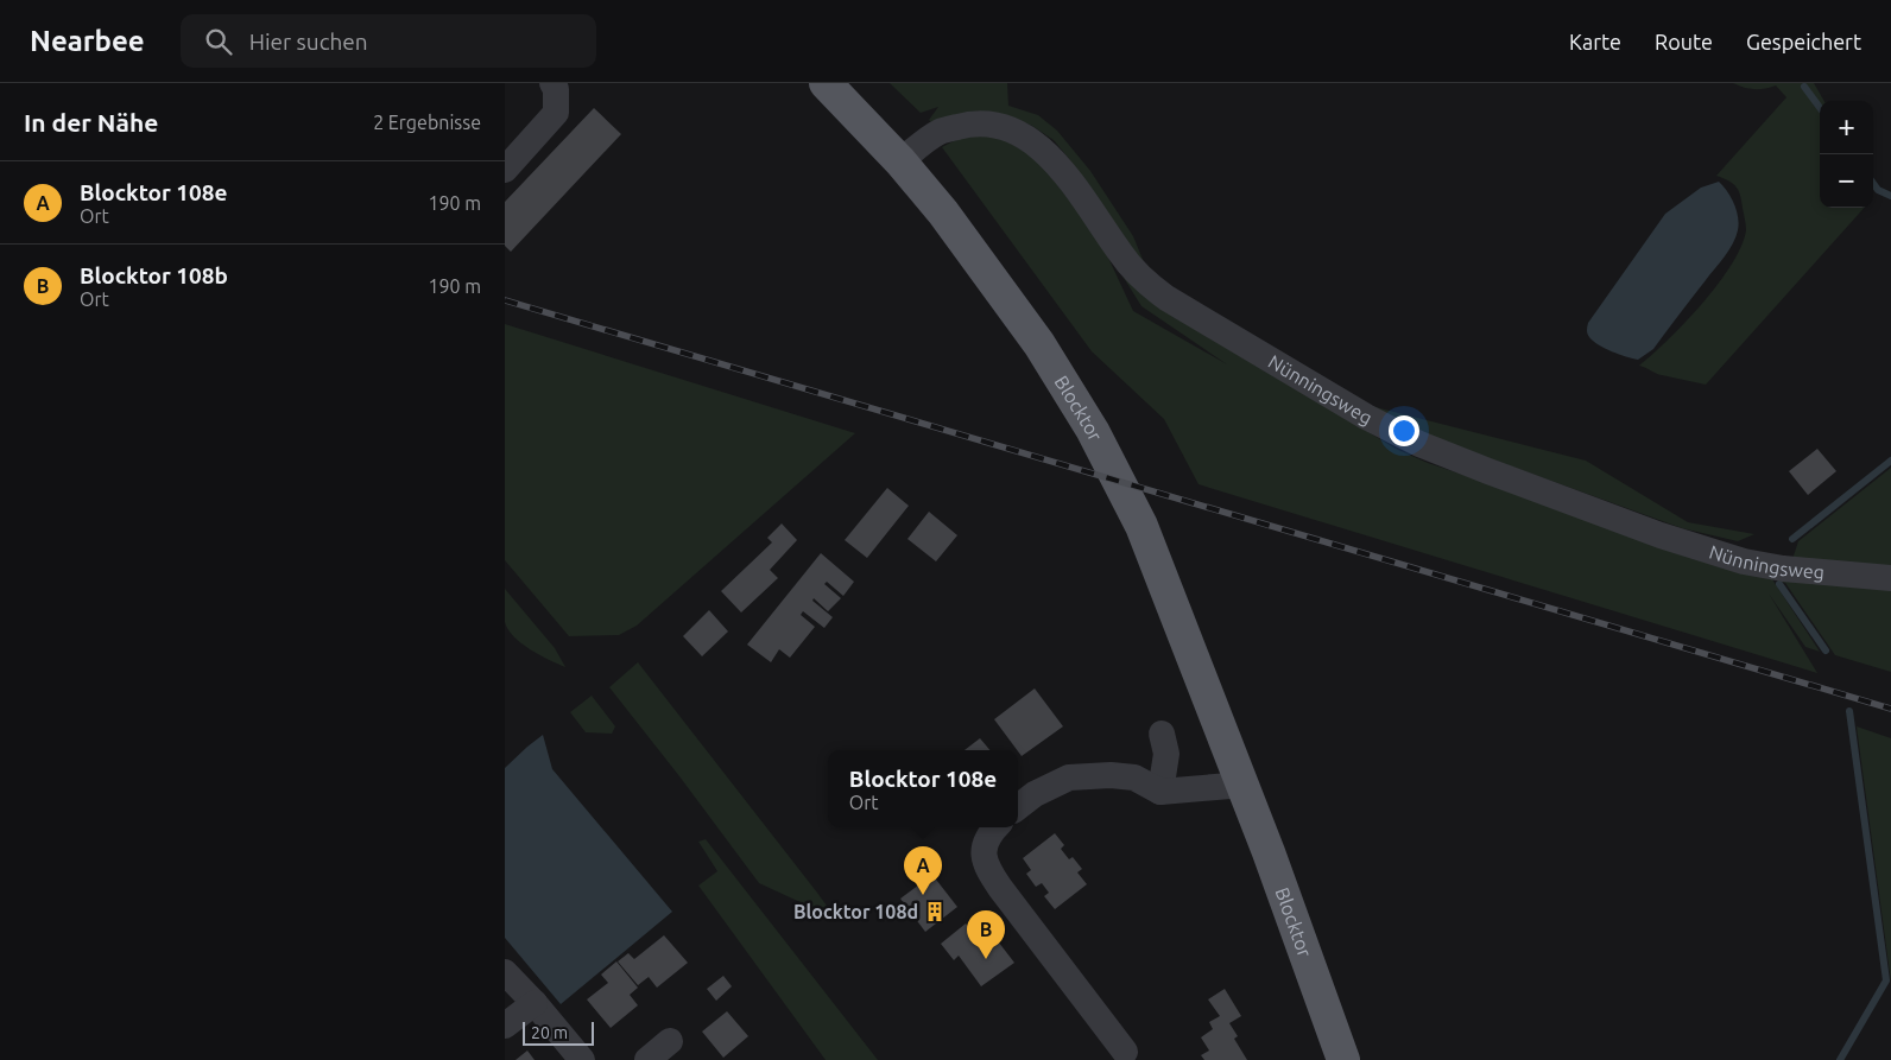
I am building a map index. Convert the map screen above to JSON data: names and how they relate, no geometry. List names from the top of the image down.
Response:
{
  "streets": {
    "main road": ["Blocktor"],
    "street": ["Nünningsweg"]
  },
  "crossings": [
    ["Nünningsweg", "Blocktor"]
  ],
  "places": {
    "building": ["Blocktor 108d"]
  },
  "scale_bar": "20 m",
  "page": {
    "header": "Nearbee",
    "search": "Hier suchen",
    "nav": ["Karte", "Route", "Gespeichert"],
    "heading": ["In der Nähe", "2 Ergebnisse"],
    "map_buttons": ["+", "−"],
    "list": [
      {
        "mark": "A",
        "name": "Blocktor 108e",
        "note": "Ort",
        "value": "190 m"
      },
      {
        "mark": "B",
        "name": "Blocktor 108b",
        "note": "Ort",
        "value": "190 m"
      }
    ],
    "popup": ["Blocktor 108e", "Ort"],
    "pins": ["A", "B"],
    "scale": "20 m"
  }
}
